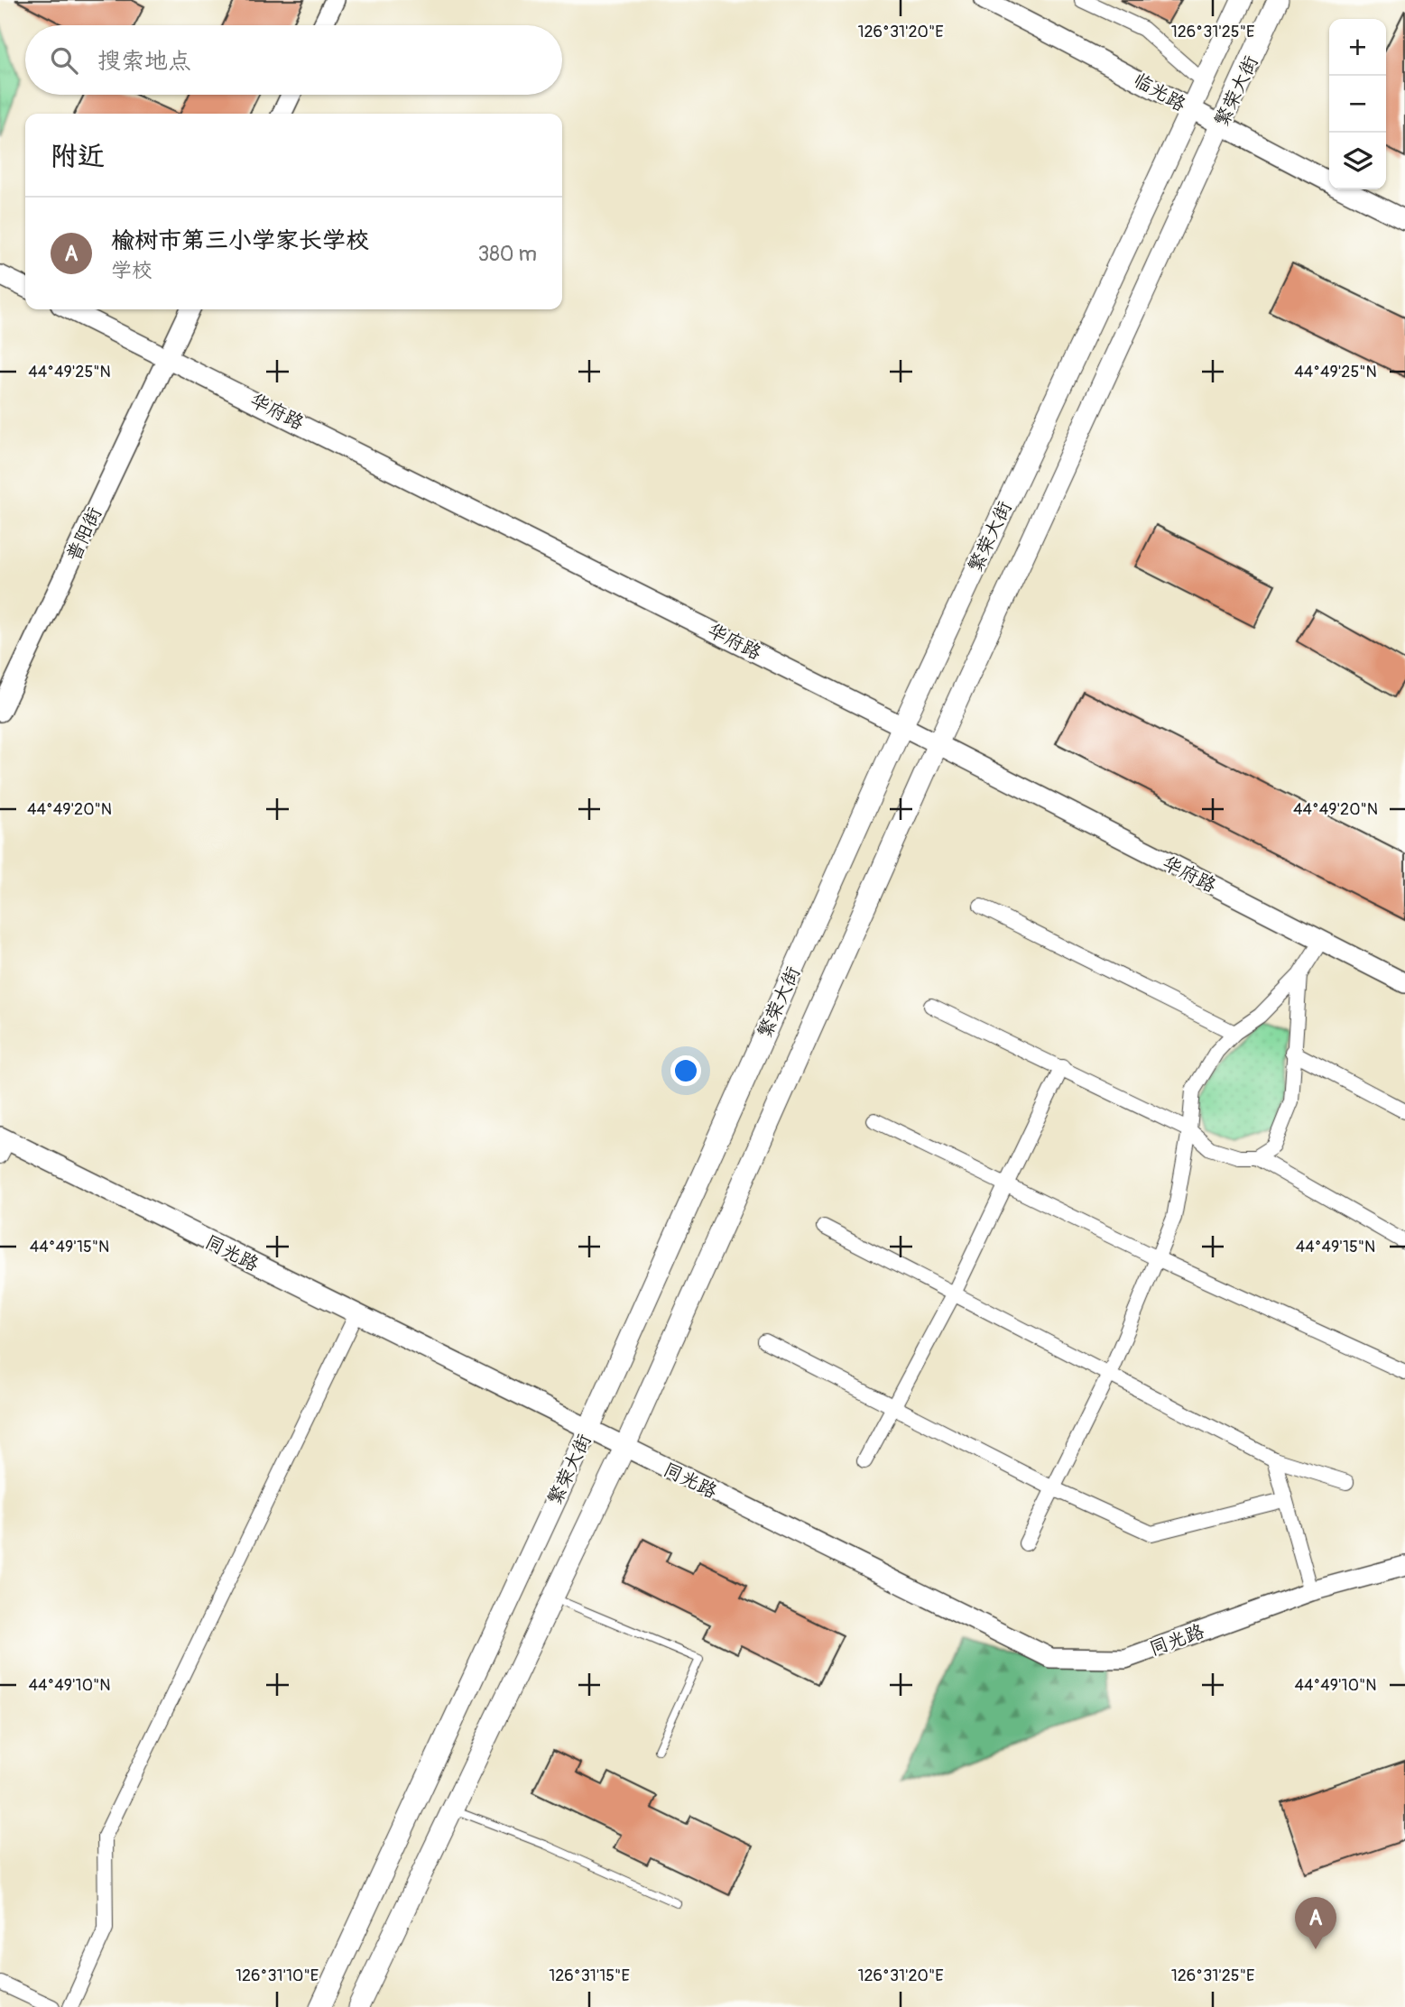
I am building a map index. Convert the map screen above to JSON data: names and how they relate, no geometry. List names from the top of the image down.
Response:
{
  "streets": {
    "main road": ["繁荣大街"],
    "street": [
      "临光路",
      "华府路",
      "普阳街",
      "同光路"
    ]
  },
  "crossings": [
    ["繁荣大街", "临光路"],
    ["繁荣大街", "华府路"],
    ["繁荣大街", "同光路"],
    ["华府路", "普阳街"]
  ],
  "page": {
    "map_buttons": ["+", "−"],
    "search": "搜索地点",
    "heading": "附近",
    "list": [
      {
        "mark": "A",
        "name": "榆树市第三小学家长学校",
        "note": "学校",
        "value": "380 m"
      }
    ],
    "pins": "A"
  },
  "coordinates": [
    "126°31'20\"E",
    "126°31'25\"E",
    "44°49'25\"N",
    "44°49'20\"N",
    "44°49'15\"N",
    "44°49'10\"N",
    "126°31'10\"E",
    "126°31'15\"E"
  ]
}
